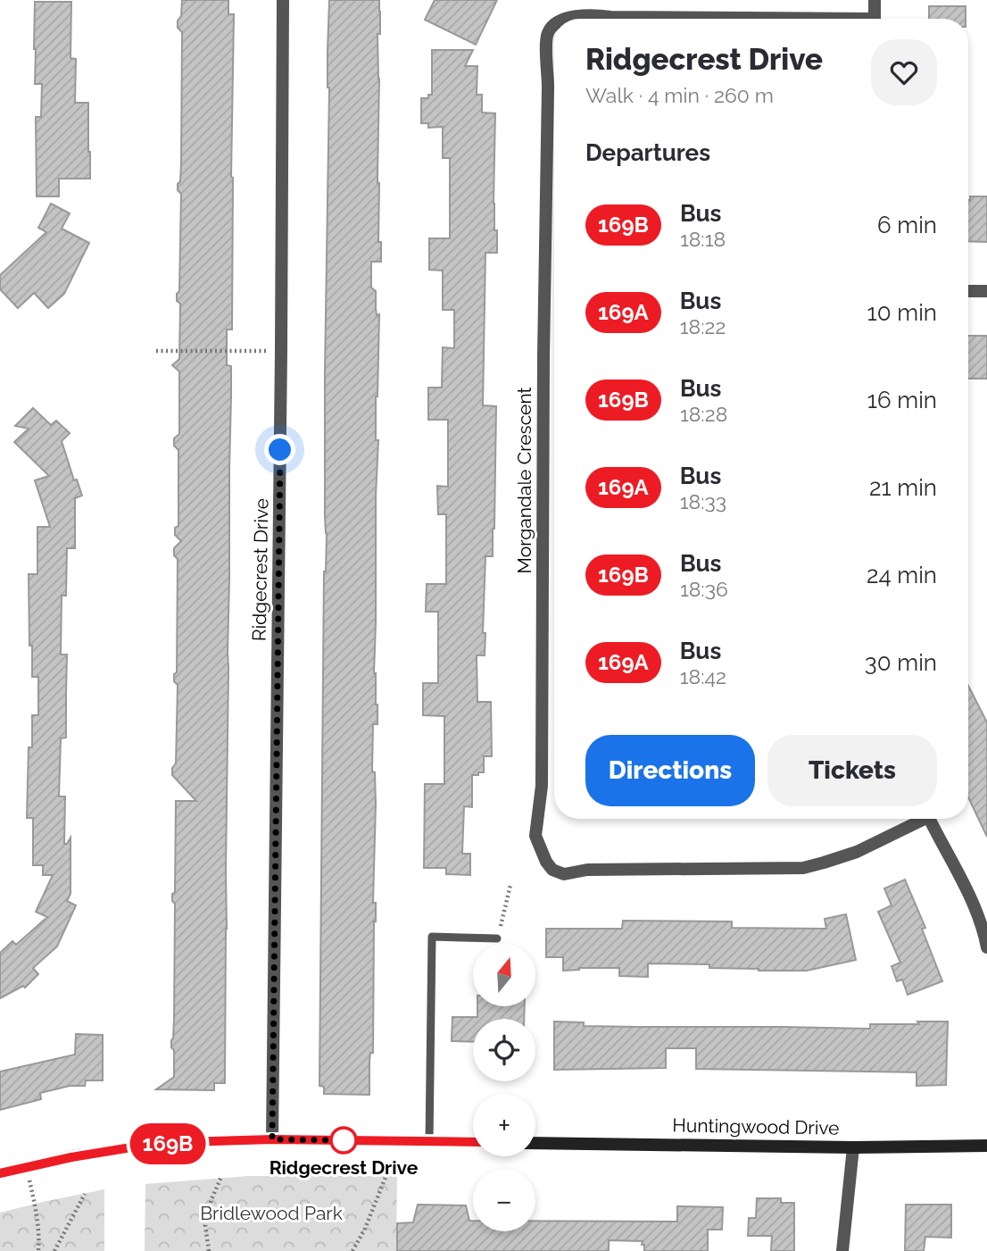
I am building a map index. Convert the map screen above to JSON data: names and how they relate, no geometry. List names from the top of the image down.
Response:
{
  "streets": {
    "street": ["Morgandale Crescent", "Ridgecrest Drive", "Huntingwood Drive"]
  },
  "parks": ["Bridlewood Park"],
  "places": ["Ridgecrest Drive"],
  "lines": ["bus line 169B"],
  "north": "top",
  "page": {
    "on_map": "169B",
    "heading": [
      ["Ridgecrest Drive", "Walk · 4 min · 260 m"],
      "Departures"
    ],
    "list": [
      {
        "mark": "169B",
        "name": "Bus",
        "note": "18:18",
        "value": "6 min"
      },
      {
        "mark": "169A",
        "name": "Bus",
        "note": "18:22",
        "value": "10 min"
      },
      {
        "mark": "169B",
        "name": "Bus",
        "note": "18:28",
        "value": "16 min"
      },
      {
        "mark": "169A",
        "name": "Bus",
        "note": "18:33",
        "value": "21 min"
      },
      {
        "mark": "169B",
        "name": "Bus",
        "note": "18:36",
        "value": "24 min"
      },
      {
        "mark": "169A",
        "name": "Bus",
        "note": "18:42",
        "value": "30 min"
      }
    ],
    "buttons": ["Directions", "Tickets"],
    "map_buttons": ["+", "−"]
  }
}
